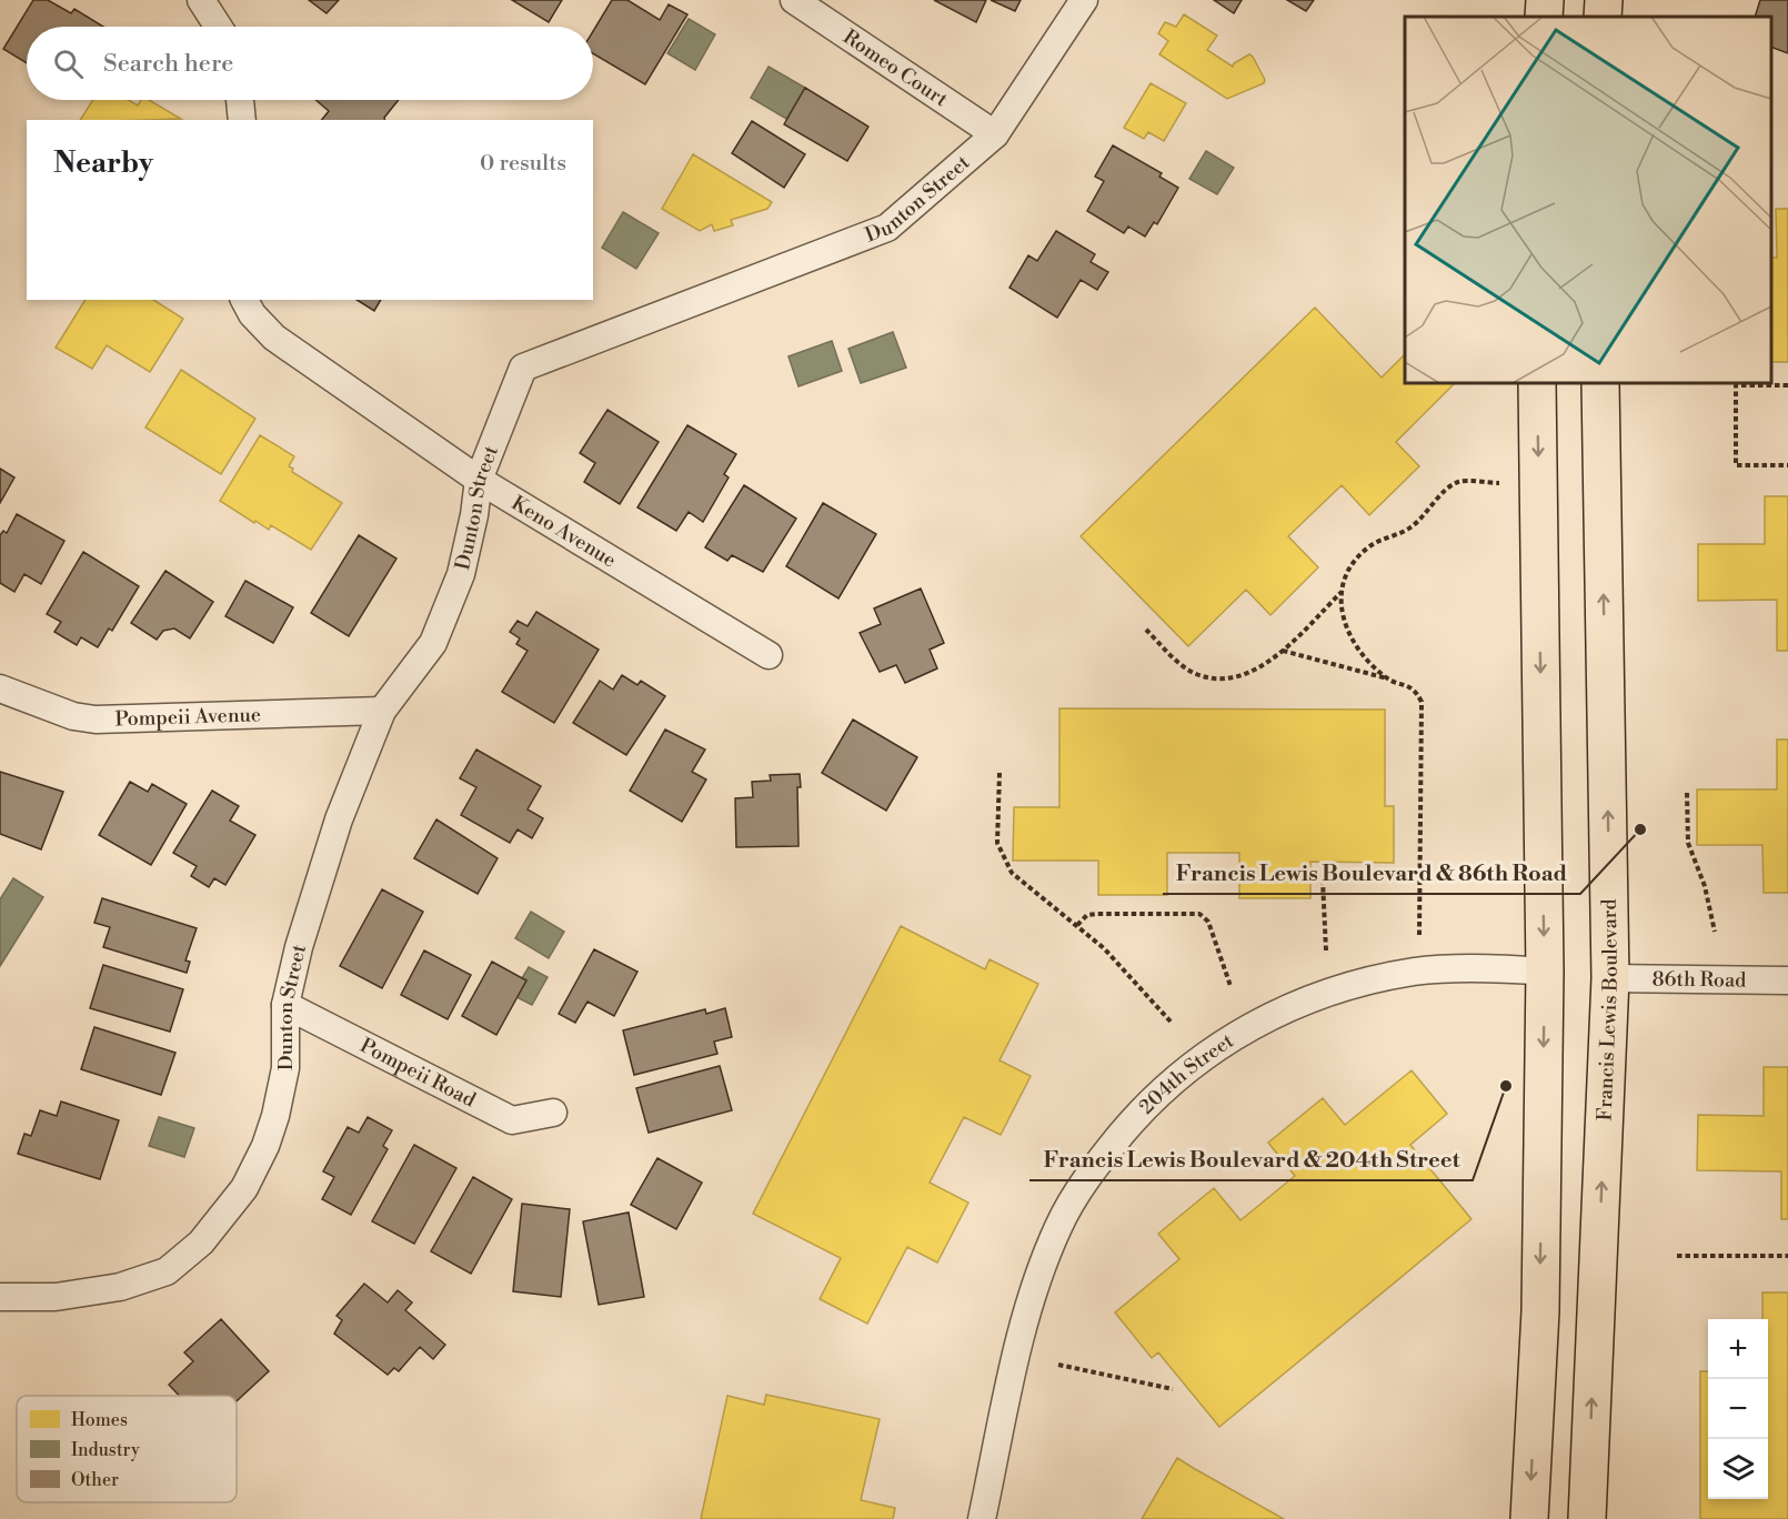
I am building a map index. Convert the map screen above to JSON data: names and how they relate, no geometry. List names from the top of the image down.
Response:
{
  "streets": {
    "main road": ["Francis Lewis Boulevard"],
    "street": [
      "Romeo Court",
      "Dunton Street",
      "Keno Avenue",
      "Pompeii Avenue",
      "86th Road",
      "Pompeii Road",
      "204th Street"
    ]
  },
  "crossings": [
    ["Romeo Court", "Dunton Street"],
    ["Dunton Street", "Keno Avenue"],
    ["Dunton Street", "Pompeii Avenue"],
    ["Dunton Street", "Pompeii Road"],
    ["86th Road", "Francis Lewis Boulevard"]
  ],
  "places": ["Francis Lewis Boulevard & 86th Road", "Francis Lewis Boulevard & 204th Street"],
  "legend": ["Homes", "Industry", "Other"],
  "page": {
    "search": "Search here",
    "heading": ["Nearby", "0 results"],
    "map_buttons": ["+", "−"]
  }
}
